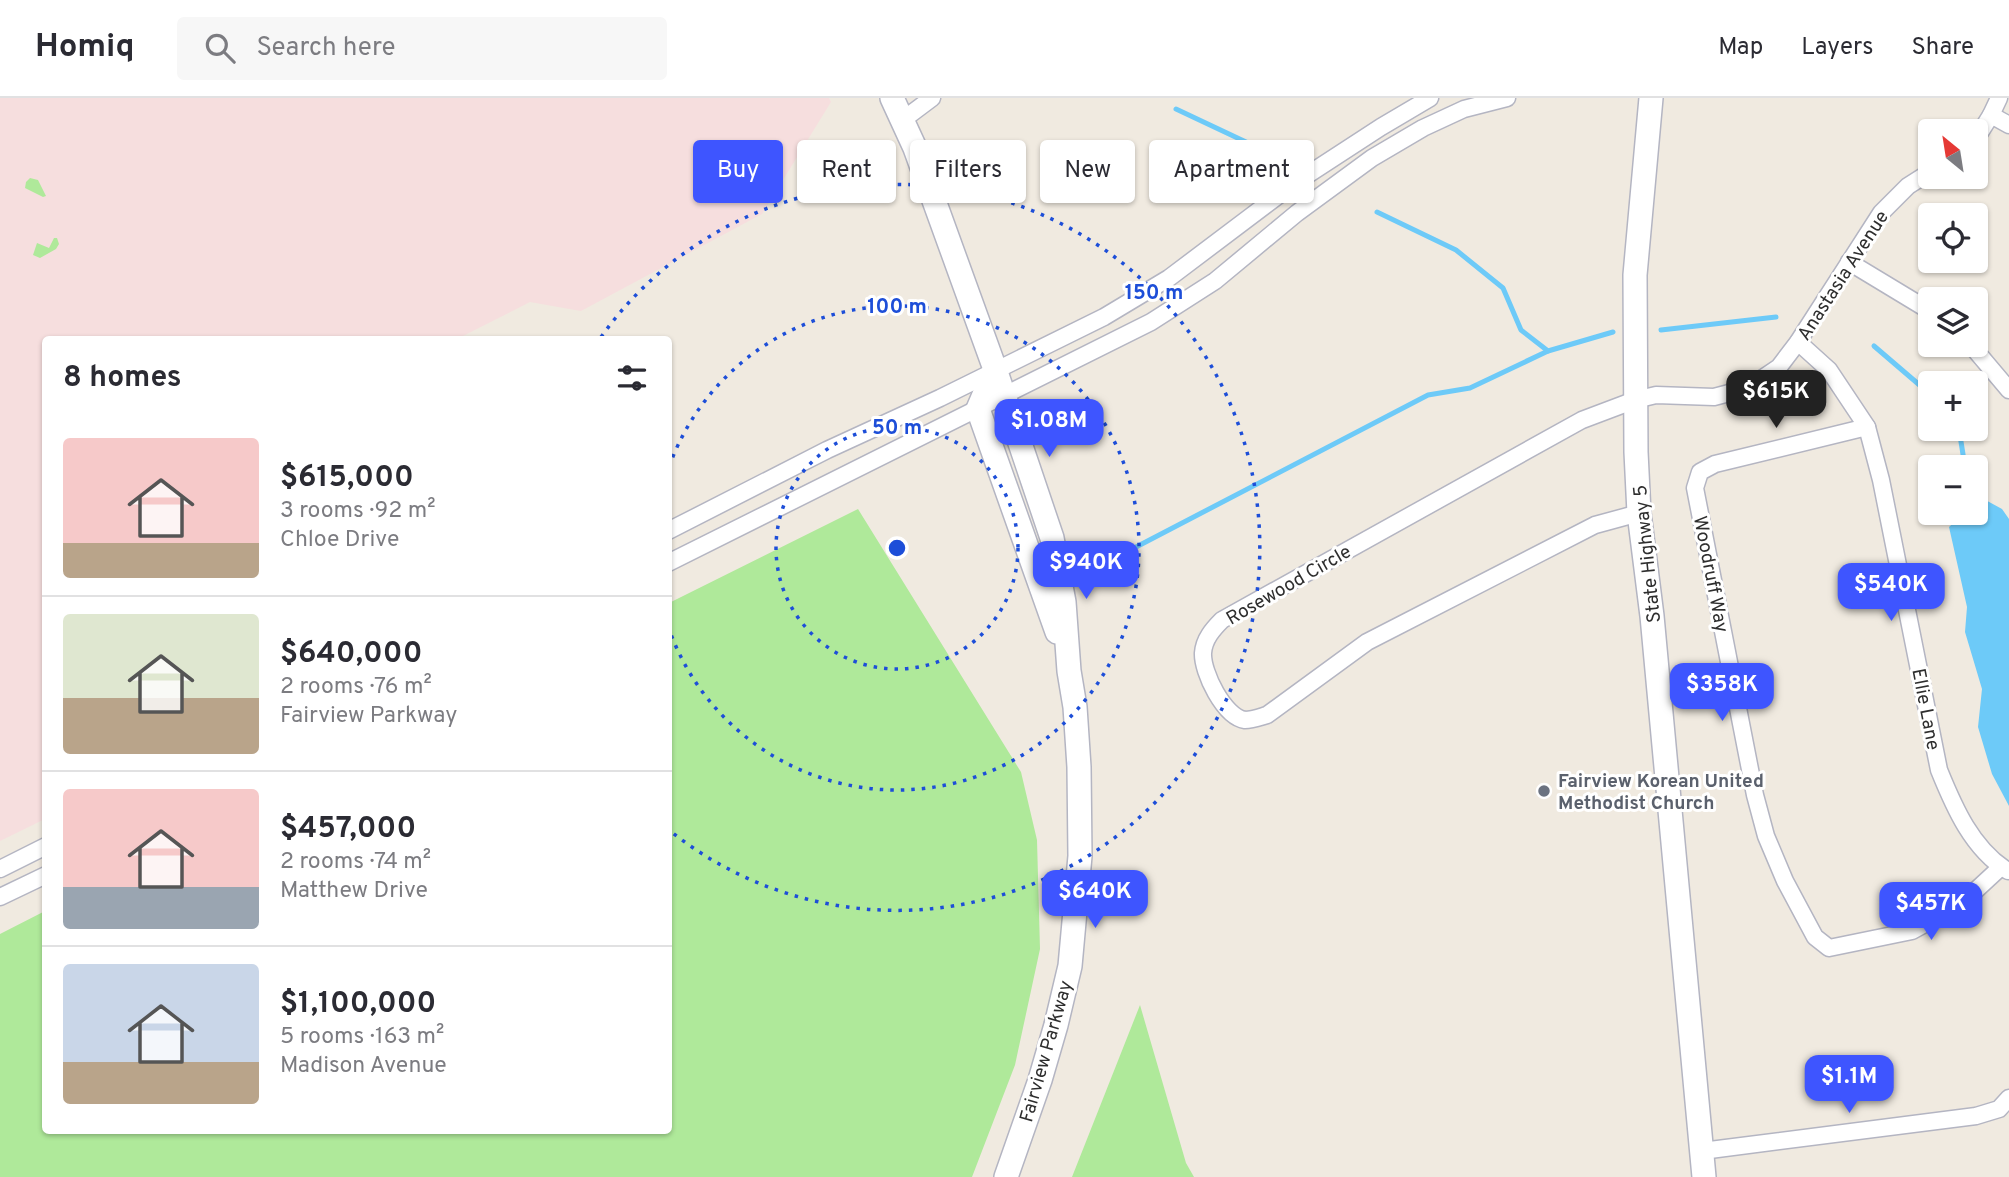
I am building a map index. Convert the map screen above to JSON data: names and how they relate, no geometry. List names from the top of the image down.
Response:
{
  "streets": {
    "street": [
      "Anastasia Avenue",
      "State Highway 5",
      "Woodruff Way",
      "Rosewood Circle",
      "Ellie Lane",
      "Fairview Parkway"
    ]
  },
  "crossings": [
    ["Anastasia Avenue", "State Highway 5"],
    ["Anastasia Avenue", "Rosewood Circle"],
    ["Anastasia Avenue", "Ellie Lane"],
    ["State Highway 5", "Rosewood Circle"],
    ["Woodruff Way", "Ellie Lane"]
  ],
  "places": ["Fairview Korean United Methodist Church"],
  "north": "top left",
  "page": {
    "header": "Homiq",
    "search": "Search here",
    "nav": ["Map", "Layers", "Share"],
    "map_buttons": ["+", "−"],
    "chip": [
      "Buy",
      "Rent",
      "Filters",
      "New",
      "Apartment"
    ],
    "heading": "8 homes",
    "price": [
      "$615K",
      "$1.08M",
      "$940K",
      "$540K",
      "$358K",
      "$640K",
      "$457K",
      "$1.1M"
    ],
    "list": [
      {
        "name": "$615,000",
        "note": "3 rooms · 92 m² · Chloe Drive"
      },
      {
        "name": "$640,000",
        "note": "2 rooms · 76 m² · Fairview Parkway"
      },
      {
        "name": "$457,000",
        "note": "2 rooms · 74 m² · Matthew Drive"
      },
      {
        "name": "$1,100,000",
        "note": "5 rooms · 163 m² · Madison Avenue"
      }
    ]
  },
  "rings": ["150 m", "100 m", "50 m"]
}
